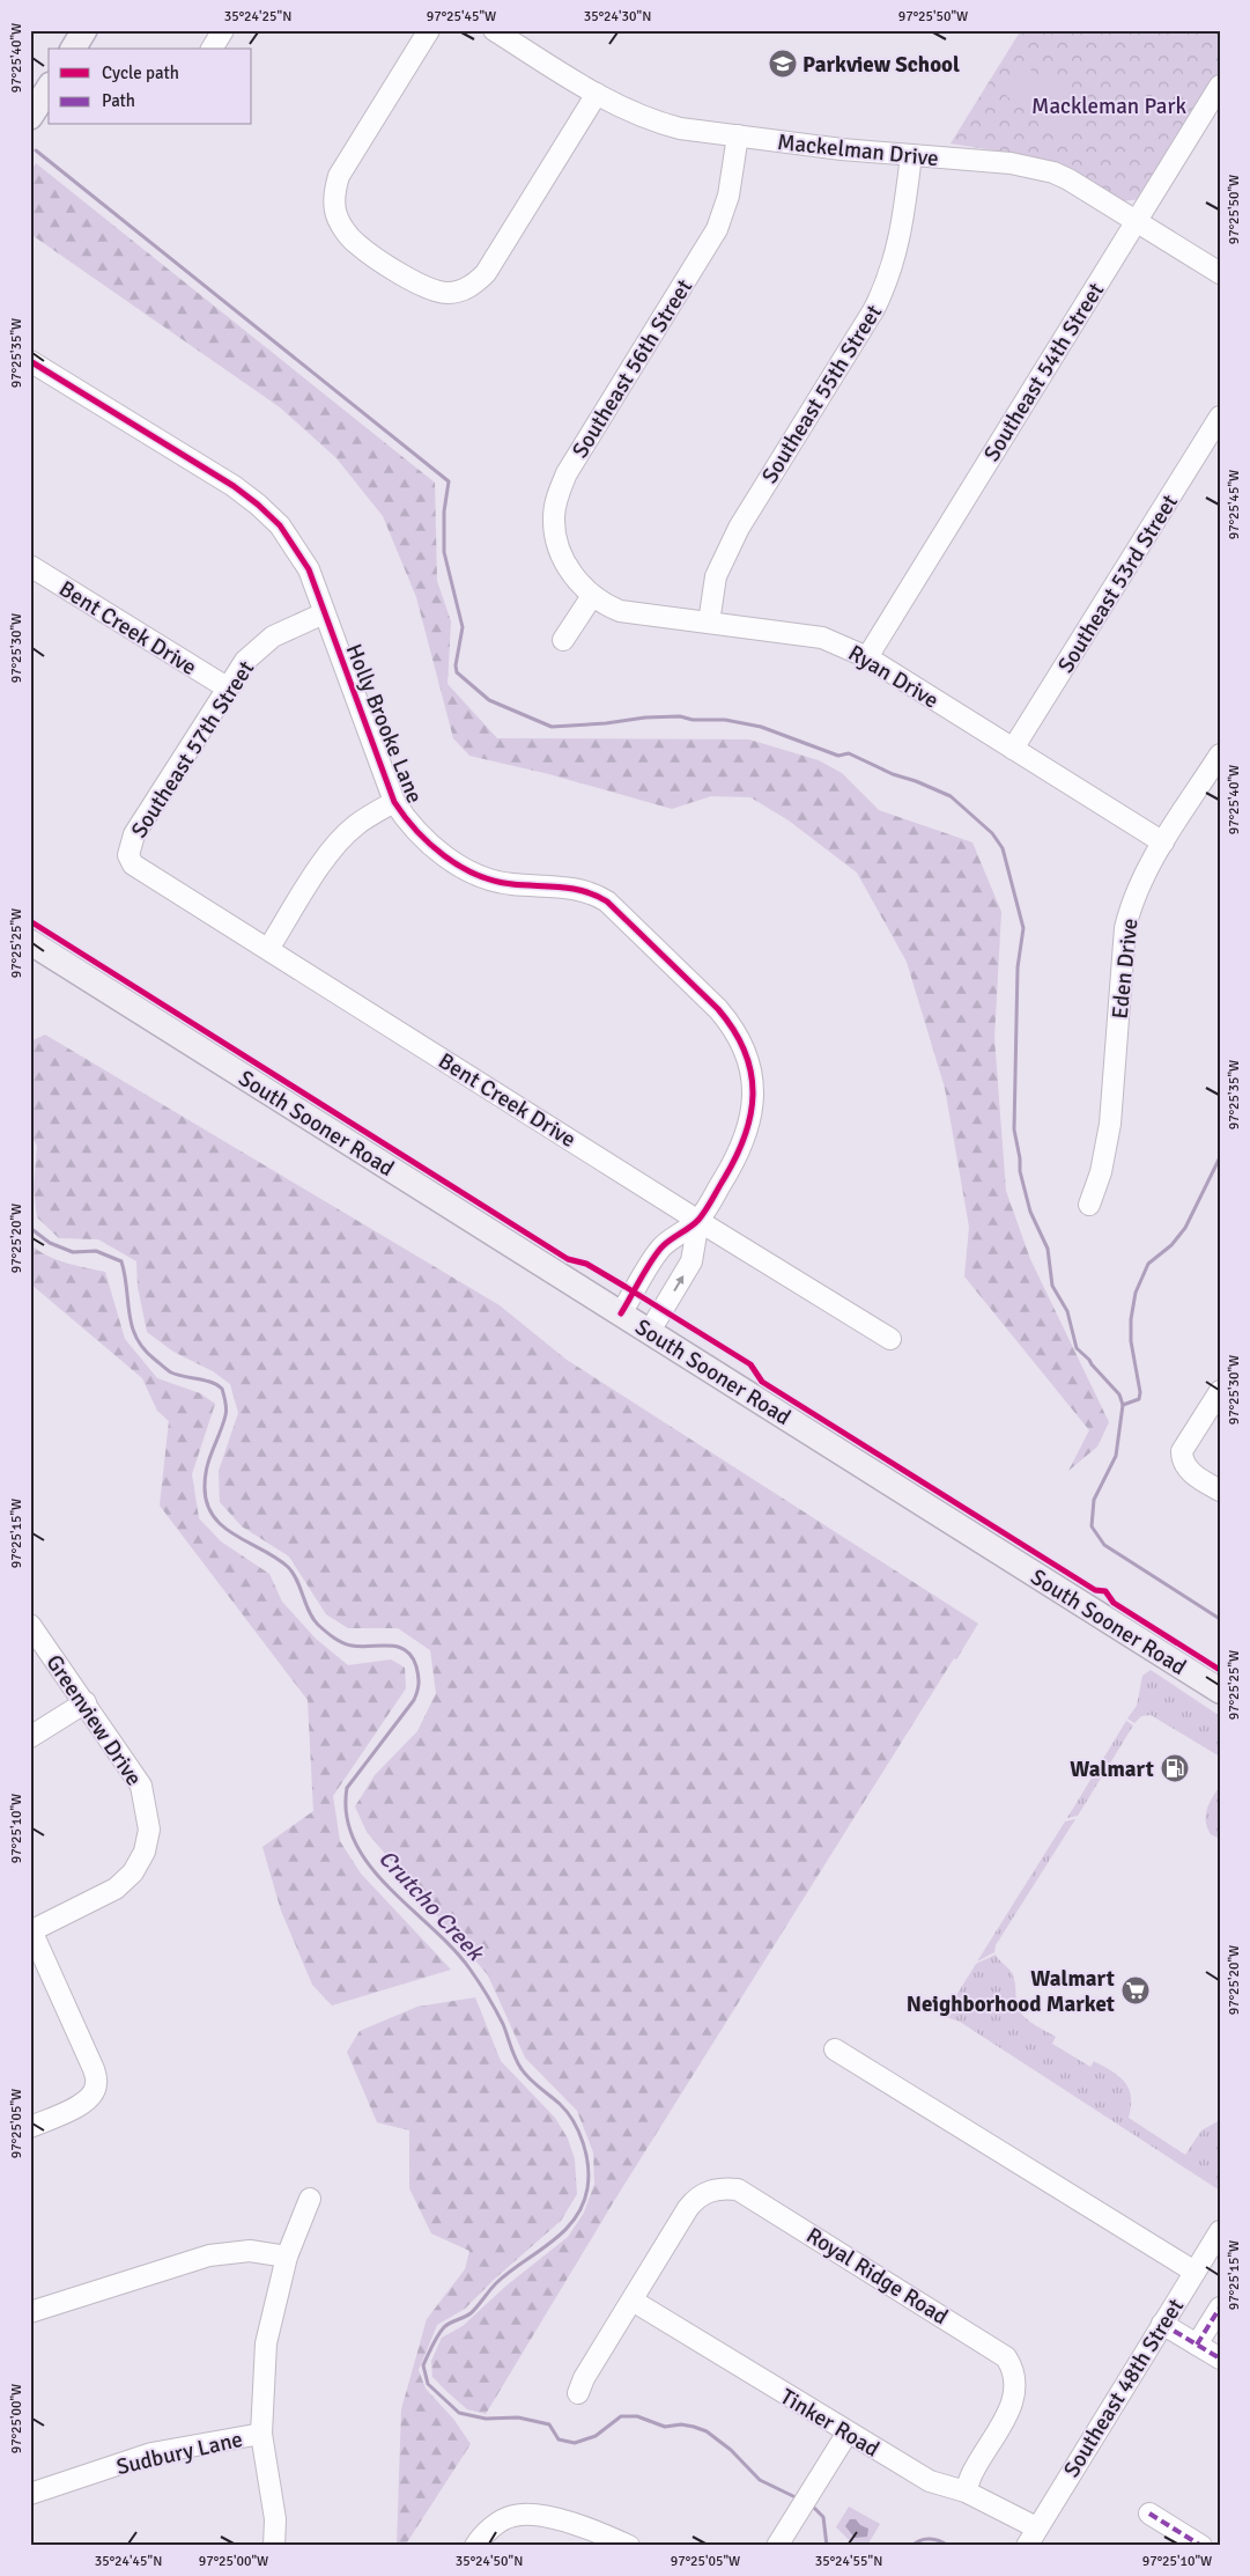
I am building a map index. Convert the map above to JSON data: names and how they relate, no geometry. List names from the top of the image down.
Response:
{
  "streets": {
    "main road": ["South Sooner Road"],
    "street": [
      "Mackelman Drive",
      "Southeast 56th Street",
      "Southeast 54th Street",
      "Southeast 55th Street",
      "Southeast 53rd Street",
      "Bent Creek Drive",
      "Ryan Drive",
      "Holly Brooke Lane",
      "Southeast 57th Street",
      "Eden Drive",
      "Greenview Drive",
      "Royal Ridge Road",
      "Southeast 48th Street",
      "Tinker Road",
      "Sudbury Lane"
    ]
  },
  "crossings": [
    ["Mackelman Drive", "Southeast 56th Street"],
    ["Mackelman Drive", "Southeast 54th Street"],
    ["Mackelman Drive", "Southeast 55th Street"],
    ["Southeast 56th Street", "Ryan Drive"],
    ["Southeast 54th Street", "Ryan Drive"],
    ["Southeast 55th Street", "Ryan Drive"],
    ["Southeast 53rd Street", "Ryan Drive"],
    ["Bent Creek Drive", "Holly Brooke Lane"],
    ["Bent Creek Drive", "Southeast 57th Street"],
    ["Ryan Drive", "Eden Drive"],
    ["Holly Brooke Lane", "Southeast 57th Street"],
    ["Holly Brooke Lane", "South Sooner Road"],
    ["Royal Ridge Road", "Tinker Road"],
    ["Southeast 48th Street", "Tinker Road"]
  ],
  "water": ["Crutcho Creek"],
  "parks": ["Mackleman Park"],
  "places": {
    "school or university": ["Parkview School"],
    "fuel station": ["Walmart"],
    "supermarket": ["Walmart Neighborhood Market"]
  },
  "legend": ["Cycle path", "Path"],
  "coordinates": [
    "35°24'25\"N",
    "97°25'45\"W",
    "35°24'30\"N",
    "97°25'50\"W",
    "97°25'40\"W",
    "97°25'35\"W",
    "97°25'30\"W",
    "97°25'25\"W",
    "97°25'20\"W",
    "97°25'15\"W",
    "97°25'10\"W",
    "97°25'05\"W",
    "97°25'00\"W",
    "35°24'45\"N",
    "35°24'50\"N",
    "35°24'55\"N"
  ]
}
